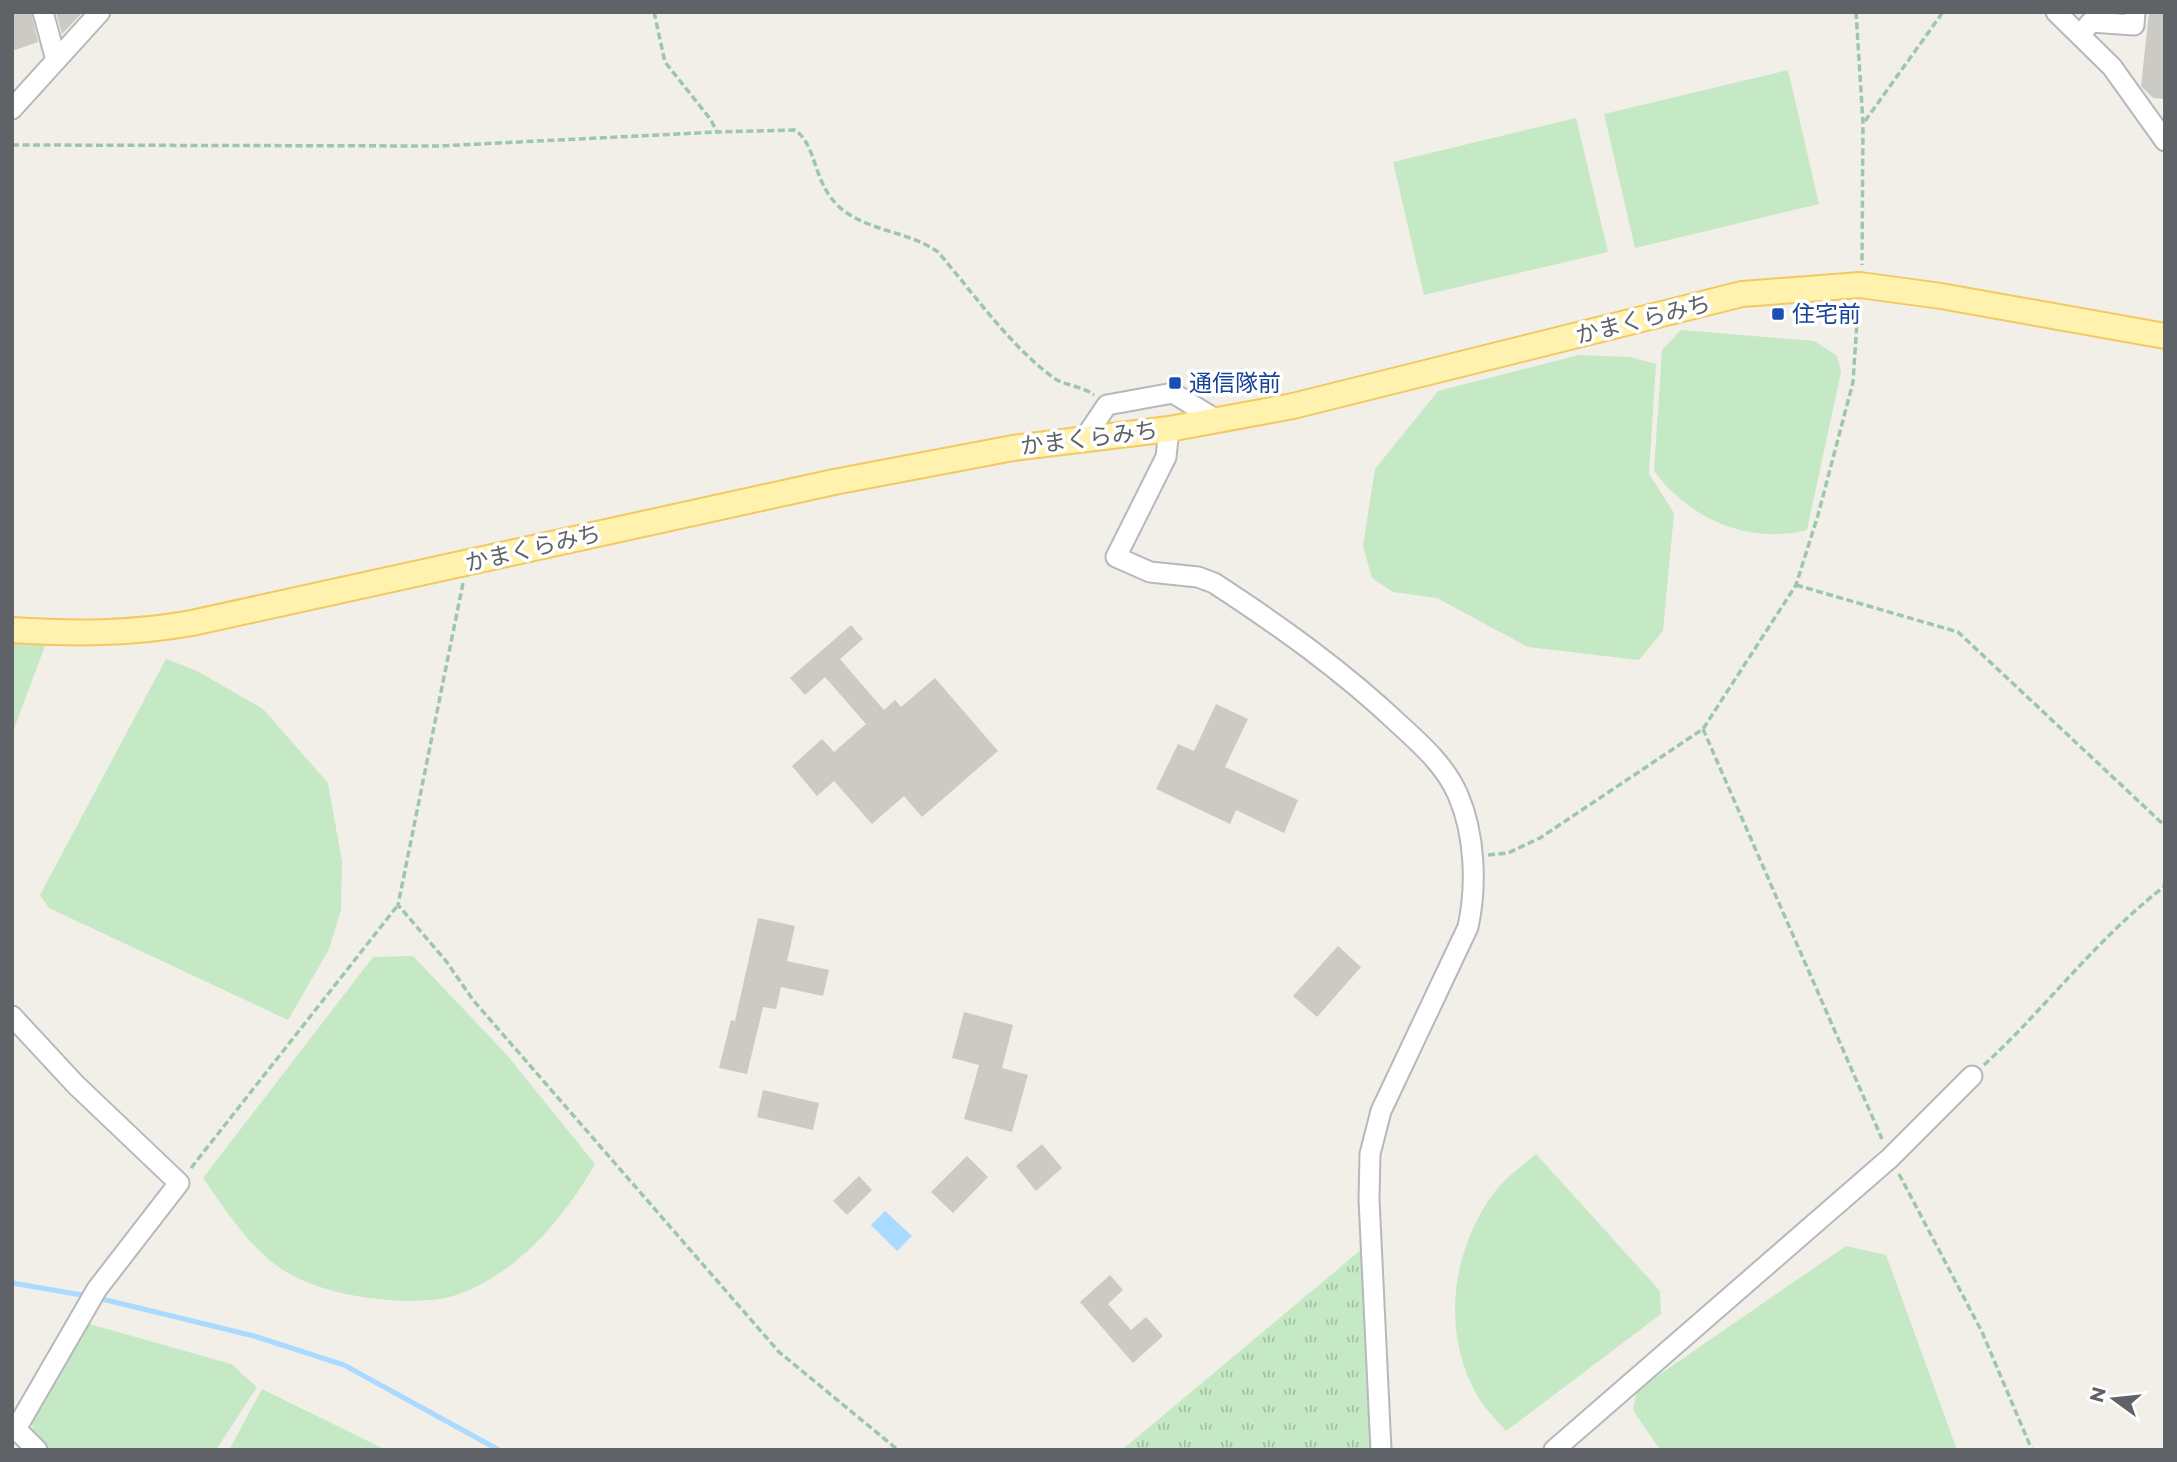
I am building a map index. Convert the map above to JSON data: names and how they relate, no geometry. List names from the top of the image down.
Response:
{
  "streets": {
    "main road": ["かまくらみち"]
  },
  "places": {
    "transit": ["住宅前", "通信隊前"]
  },
  "north": "left"
}
